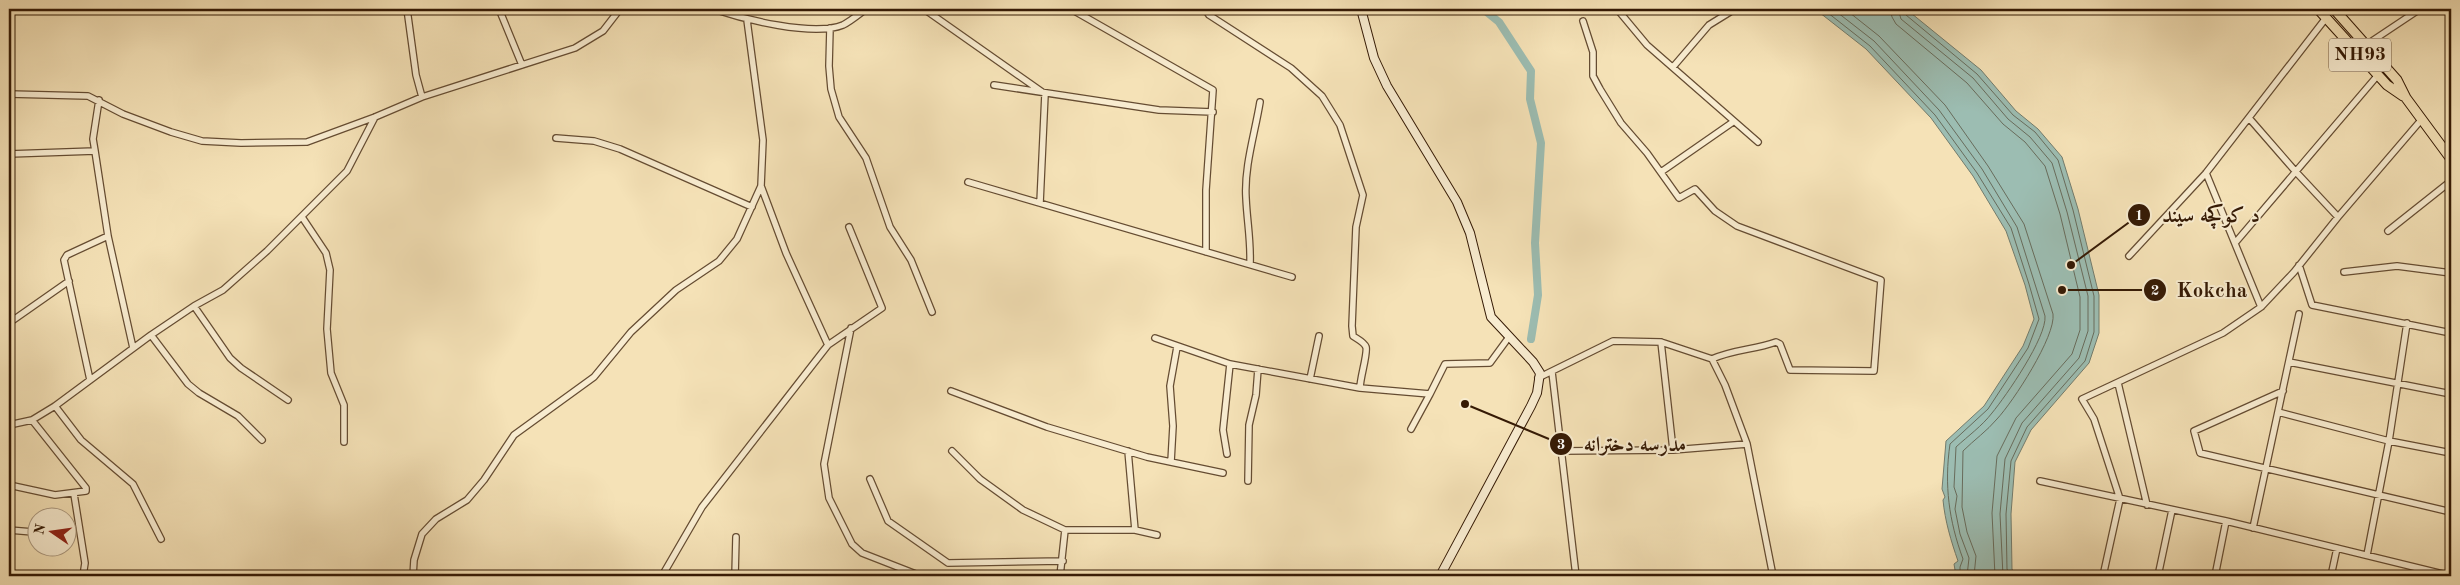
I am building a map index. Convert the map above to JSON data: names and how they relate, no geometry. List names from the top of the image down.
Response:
{
  "streets": {
    "main road": ["NH93"]
  },
  "places": ["د کوکچه سیند", "Kokcha", "مدرسه دخترانه"],
  "north": "left"
}
